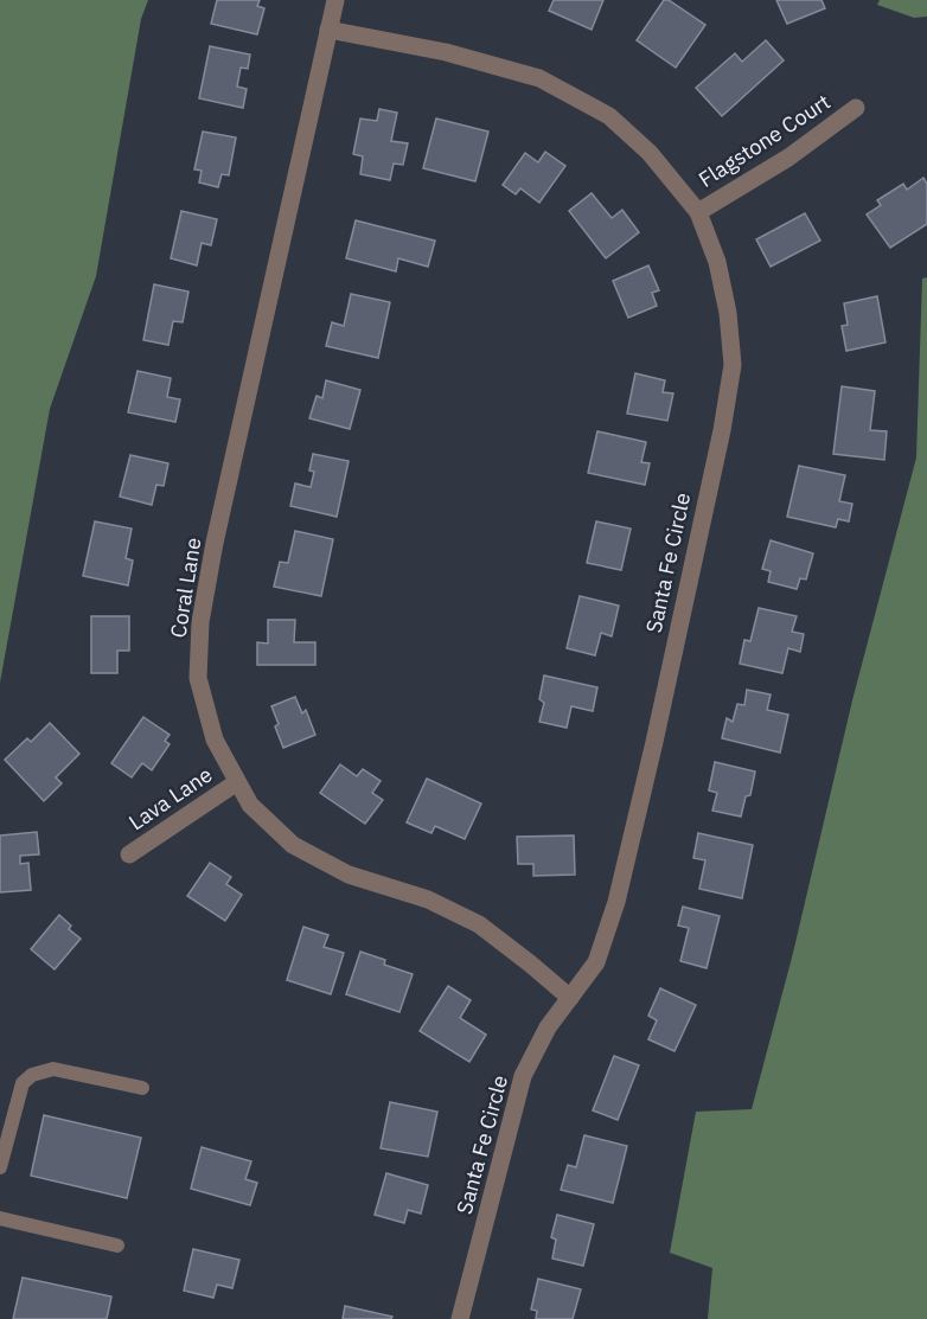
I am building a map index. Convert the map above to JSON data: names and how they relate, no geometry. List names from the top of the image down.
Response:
{
  "streets": {
    "street": [
      "Flagstone Court",
      "Santa Fe Circle",
      "Coral Lane",
      "Lava Lane"
    ]
  },
  "crossings": [
    ["Flagstone Court", "Santa Fe Circle"],
    ["Santa Fe Circle", "Coral Lane"],
    ["Coral Lane", "Lava Lane"]
  ]
}
